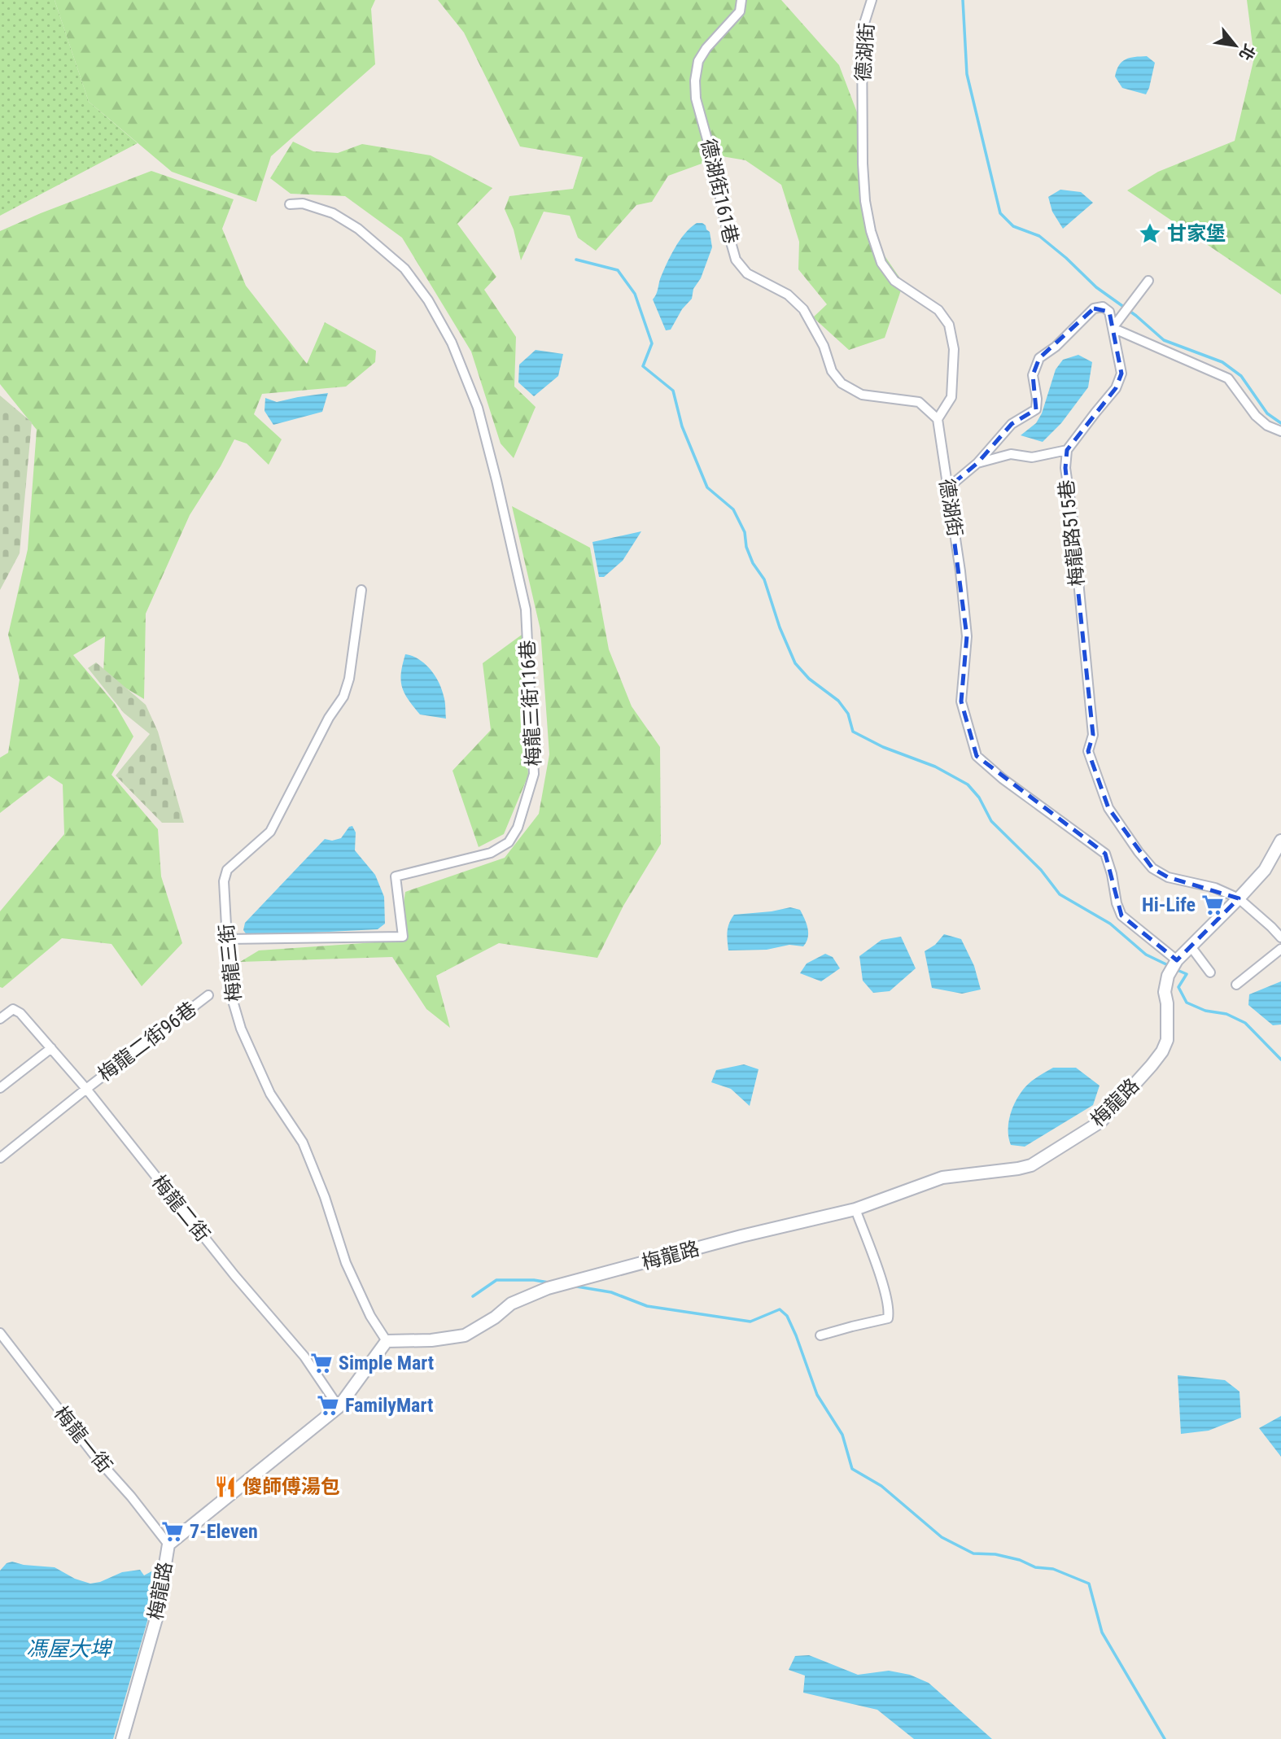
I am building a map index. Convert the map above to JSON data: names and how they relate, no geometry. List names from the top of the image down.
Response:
{
  "streets": {
    "street": [
      "德湖街",
      "德湖街161巷",
      "梅龍路515巷",
      "梅龍三街116巷",
      "梅龍三街",
      "梅龍二街96巷",
      "梅龍路",
      "梅龍二街",
      "梅龍一街"
    ]
  },
  "crossings": [
    ["德湖街", "德湖街161巷"],
    ["德湖街", "梅龍路515巷"],
    ["德湖街", "梅龍路"],
    ["梅龍路515巷", "梅龍路"],
    ["梅龍三街116巷", "梅龍三街"],
    ["梅龍三街", "梅龍路"],
    ["梅龍二街96巷", "梅龍二街"],
    ["梅龍路", "梅龍二街"],
    ["梅龍路", "梅龍一街"]
  ],
  "water": ["馮屋大埤"],
  "places": {
    "place": ["甘家堡"],
    "supermarket": [
      "Hi-Life",
      "Simple Mart",
      "FamilyMart",
      "7-Eleven"
    ],
    "restaurant": ["傻師傅湯包"]
  },
  "north": "bottom right"
}
